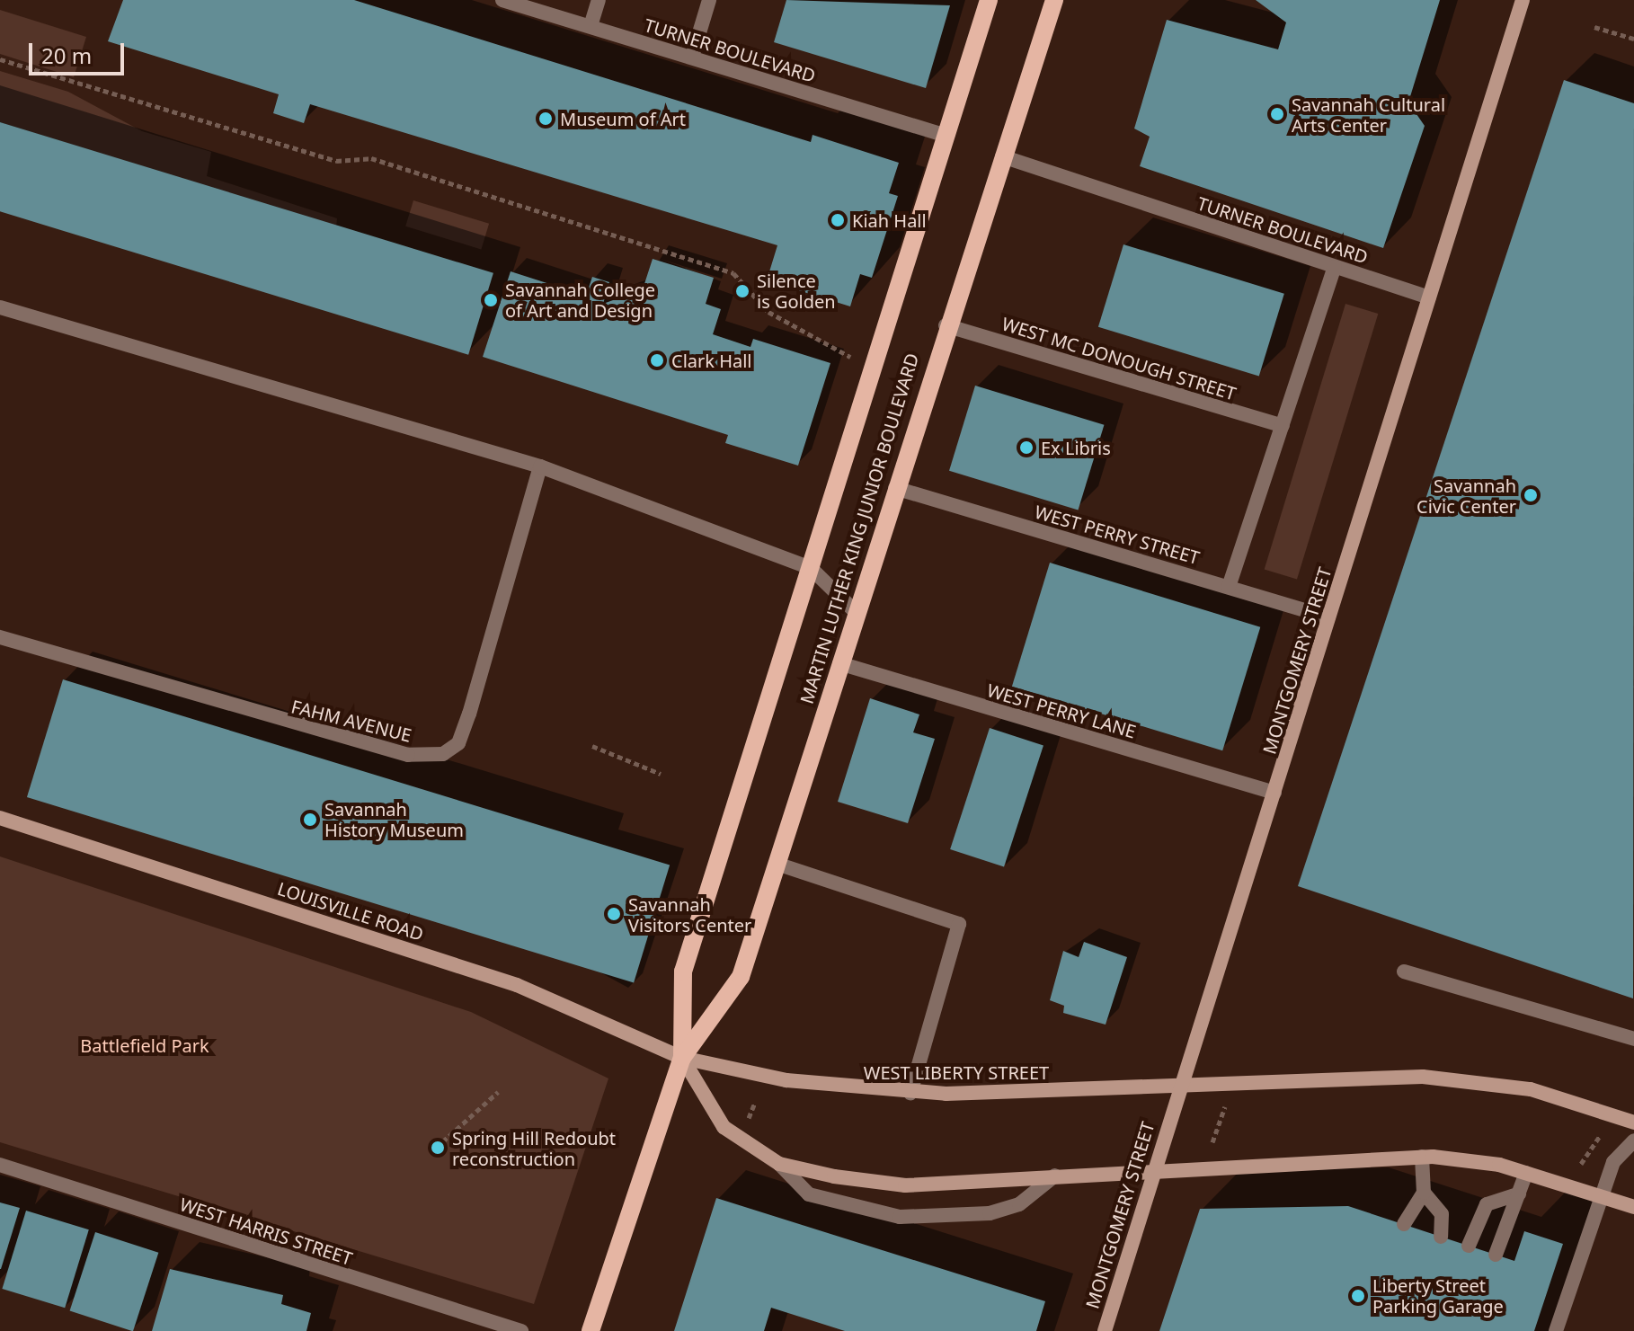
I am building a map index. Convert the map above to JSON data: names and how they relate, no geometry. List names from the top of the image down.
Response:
{
  "streets": {
    "main road": [
      "MARTIN LUTHER KING JUNIOR BOULEVARD",
      "MONTGOMERY STREET",
      "LOUISVILLE ROAD",
      "WEST LIBERTY STREET"
    ],
    "street": [
      "TURNER BOULEVARD",
      "WEST MC DONOUGH STREET",
      "WEST PERRY STREET",
      "WEST PERRY LANE",
      "FAHM AVENUE",
      "WEST HARRIS STREET"
    ]
  },
  "crossings": [
    ["TURNER BOULEVARD", "MARTIN LUTHER KING JUNIOR BOULEVARD"],
    ["TURNER BOULEVARD", "MONTGOMERY STREET"],
    ["WEST MC DONOUGH STREET", "MARTIN LUTHER KING JUNIOR BOULEVARD"],
    ["MARTIN LUTHER KING JUNIOR BOULEVARD", "WEST PERRY STREET"],
    ["MARTIN LUTHER KING JUNIOR BOULEVARD", "WEST PERRY LANE"],
    ["MARTIN LUTHER KING JUNIOR BOULEVARD", "LOUISVILLE ROAD"],
    ["MARTIN LUTHER KING JUNIOR BOULEVARD", "WEST LIBERTY STREET"],
    ["WEST PERRY STREET", "MONTGOMERY STREET"],
    ["MONTGOMERY STREET", "WEST PERRY LANE"],
    ["MONTGOMERY STREET", "WEST LIBERTY STREET"],
    ["LOUISVILLE ROAD", "WEST LIBERTY STREET"]
  ],
  "parks": ["Battlefield Park"],
  "places": [
    "Savannah Cultural Arts Center",
    "Museum of Art",
    "Kiah Hall",
    "Silence is Golden",
    "Savannah College of Art and Design",
    "Clark Hall",
    "Ex Libris",
    "Savannah Civic Center",
    "Savannah History Museum",
    "Savannah Visitors Center",
    "Spring Hill Redoubt reconstruction",
    "Liberty Street Parking Garage"
  ],
  "scale_bar": "20 m"
}
